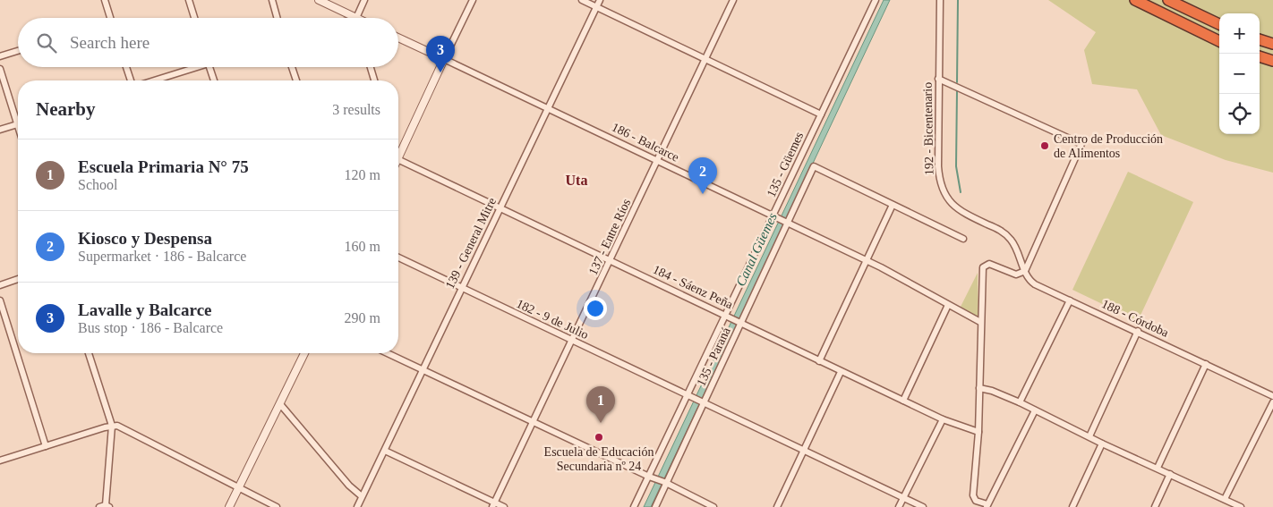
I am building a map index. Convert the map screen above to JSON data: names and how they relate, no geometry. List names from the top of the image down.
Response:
{
  "streets": {
    "street": [
      "192 - Bicentenario",
      "186 - Balcarce",
      "135 - Güemes",
      "137 - Entre Ríos",
      "139 - General Mitre",
      "184 - Sáenz Peña",
      "188 - Córdoba",
      "182 - 9 de Julio",
      "135 - Paraná"
    ]
  },
  "crossings": [
    ["192 - Bicentenario", "188 - Córdoba"],
    ["186 - Balcarce", "135 - Güemes"],
    ["186 - Balcarce", "137 - Entre Ríos"],
    ["186 - Balcarce", "139 - General Mitre"],
    ["186 - Balcarce", "135 - Paraná"],
    ["135 - Güemes", "184 - Sáenz Peña"],
    ["135 - Güemes", "182 - 9 de Julio"],
    ["137 - Entre Ríos", "184 - Sáenz Peña"],
    ["137 - Entre Ríos", "182 - 9 de Julio"],
    ["139 - General Mitre", "184 - Sáenz Peña"],
    ["139 - General Mitre", "182 - 9 de Julio"],
    ["184 - Sáenz Peña", "135 - Paraná"],
    ["182 - 9 de Julio", "135 - Paraná"]
  ],
  "districts": ["Uta"],
  "water": ["Canal Güemes"],
  "places": ["Centro de Producción de Alimentos", "Escuela de Educación Secundaria nº 24"],
  "page": {
    "map_buttons": ["+", "−"],
    "search": "Search here",
    "pins": ["3", "2", "1"],
    "heading": ["Nearby", "3 results"],
    "list": [
      {
        "mark": "1",
        "name": "Escuela Primaria N° 75",
        "note": "School",
        "value": "120 m"
      },
      {
        "mark": "2",
        "name": "Kiosco y Despensa",
        "note": "Supermarket · 186 - Balcarce",
        "value": "160 m"
      },
      {
        "mark": "3",
        "name": "Lavalle y Balcarce",
        "note": "Bus stop · 186 - Balcarce",
        "value": "290 m"
      }
    ]
  }
}
